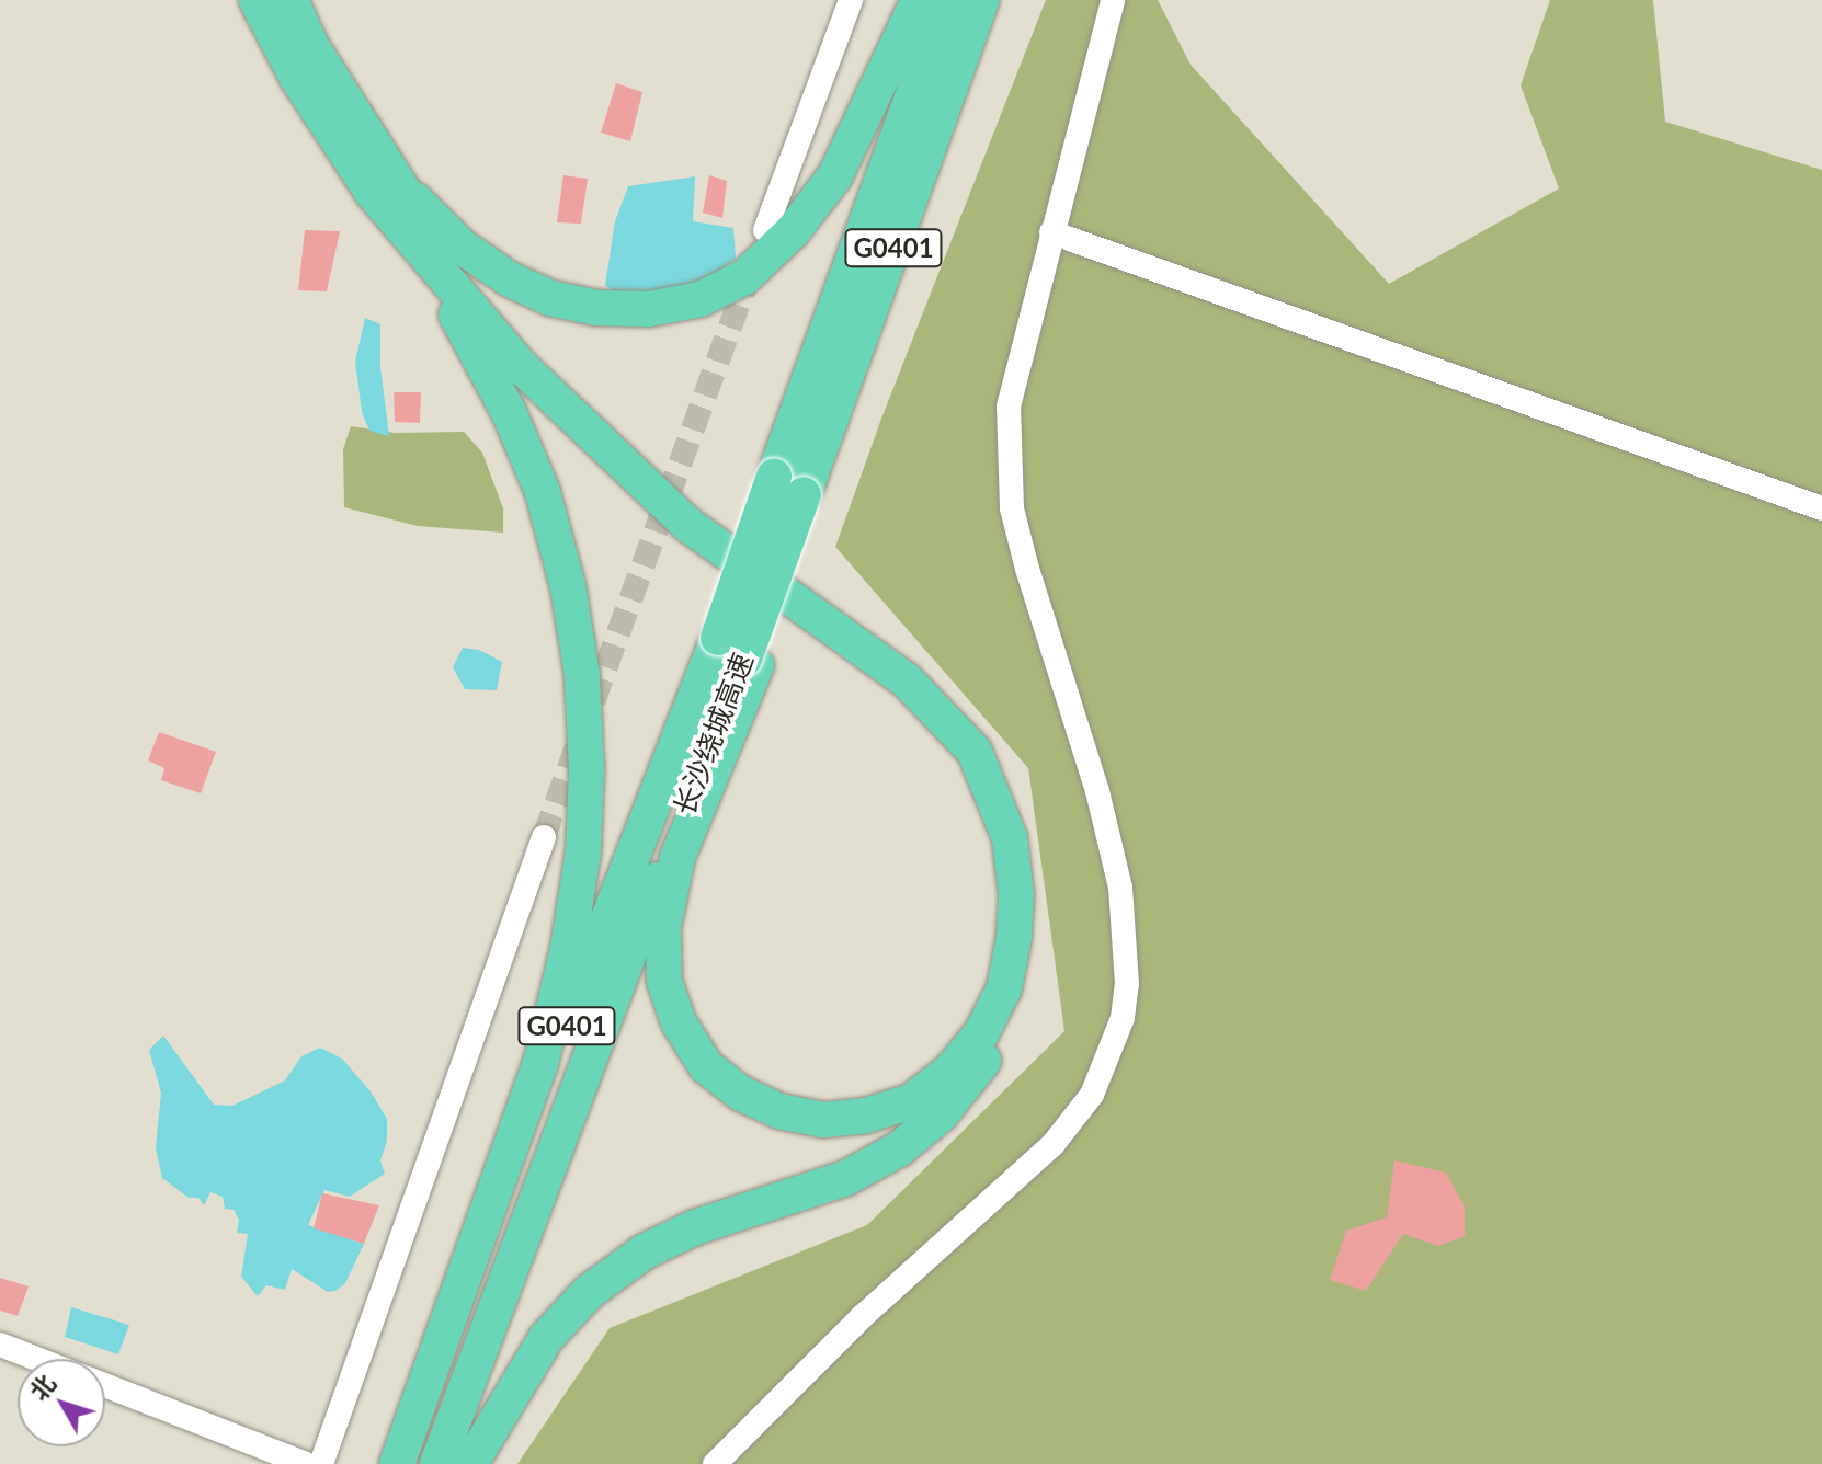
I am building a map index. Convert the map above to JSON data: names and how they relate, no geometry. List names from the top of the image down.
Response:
{
  "streets": {
    "highway": ["G0401", "长沙绕城高速"]
  },
  "crossings": [
    ["G0401", "长沙绕城高速"]
  ],
  "north": "top left"
}
